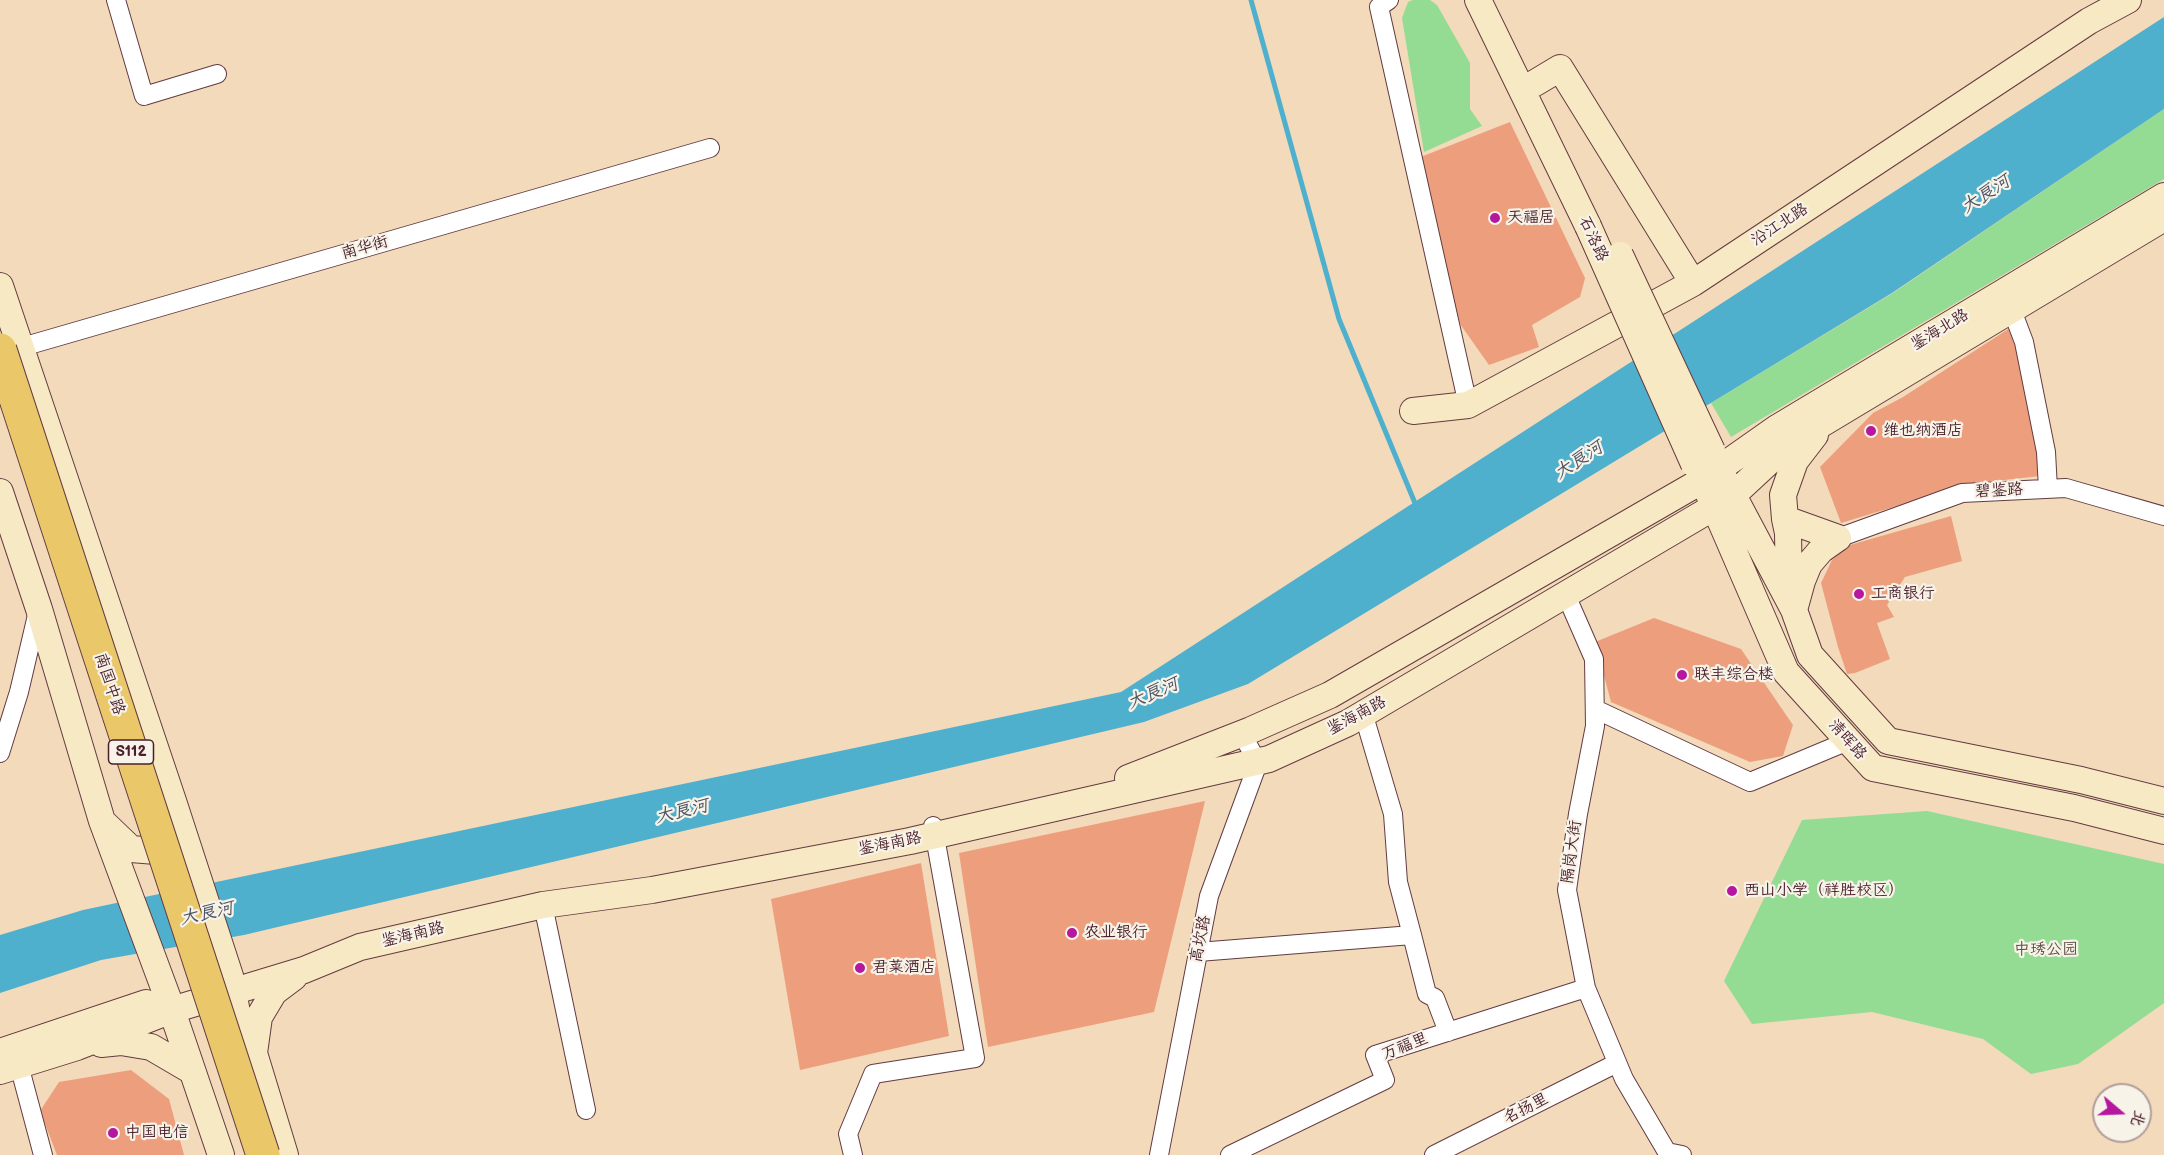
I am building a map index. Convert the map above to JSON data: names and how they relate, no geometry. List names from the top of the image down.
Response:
{
  "streets": {
    "highway": ["南国中路", "S112"],
    "main road": [
      "沿江北路",
      "石洛路",
      "鉴海北路",
      "鉴海南路",
      "清晖路"
    ],
    "street": [
      "南华街",
      "碧鉴路",
      "隔岗大街",
      "高坎路",
      "万福里",
      "名扬里"
    ]
  },
  "crossings": [
    ["石洛路", "鉴海北路"],
    ["石洛路", "鉴海南路"],
    ["石洛路", "清晖路"],
    ["南华街", "南国中路"],
    ["鉴海北路", "鉴海南路"],
    ["鉴海北路", "清晖路"],
    ["南国中路", "鉴海南路"],
    ["鉴海南路", "清晖路"],
    ["鉴海南路", "隔岗大街"],
    ["鉴海南路", "高坎路"],
    ["隔岗大街", "万福里"],
    ["隔岗大街", "名扬里"]
  ],
  "water": ["大良河"],
  "parks": ["中琇公园"],
  "places": [
    "天福居",
    "维也纳酒店",
    "工商银行",
    "联丰综合楼",
    "西山小学（祥胜校区）",
    "农业银行",
    "君莱酒店",
    "中国电信"
  ],
  "north": "right"
}
